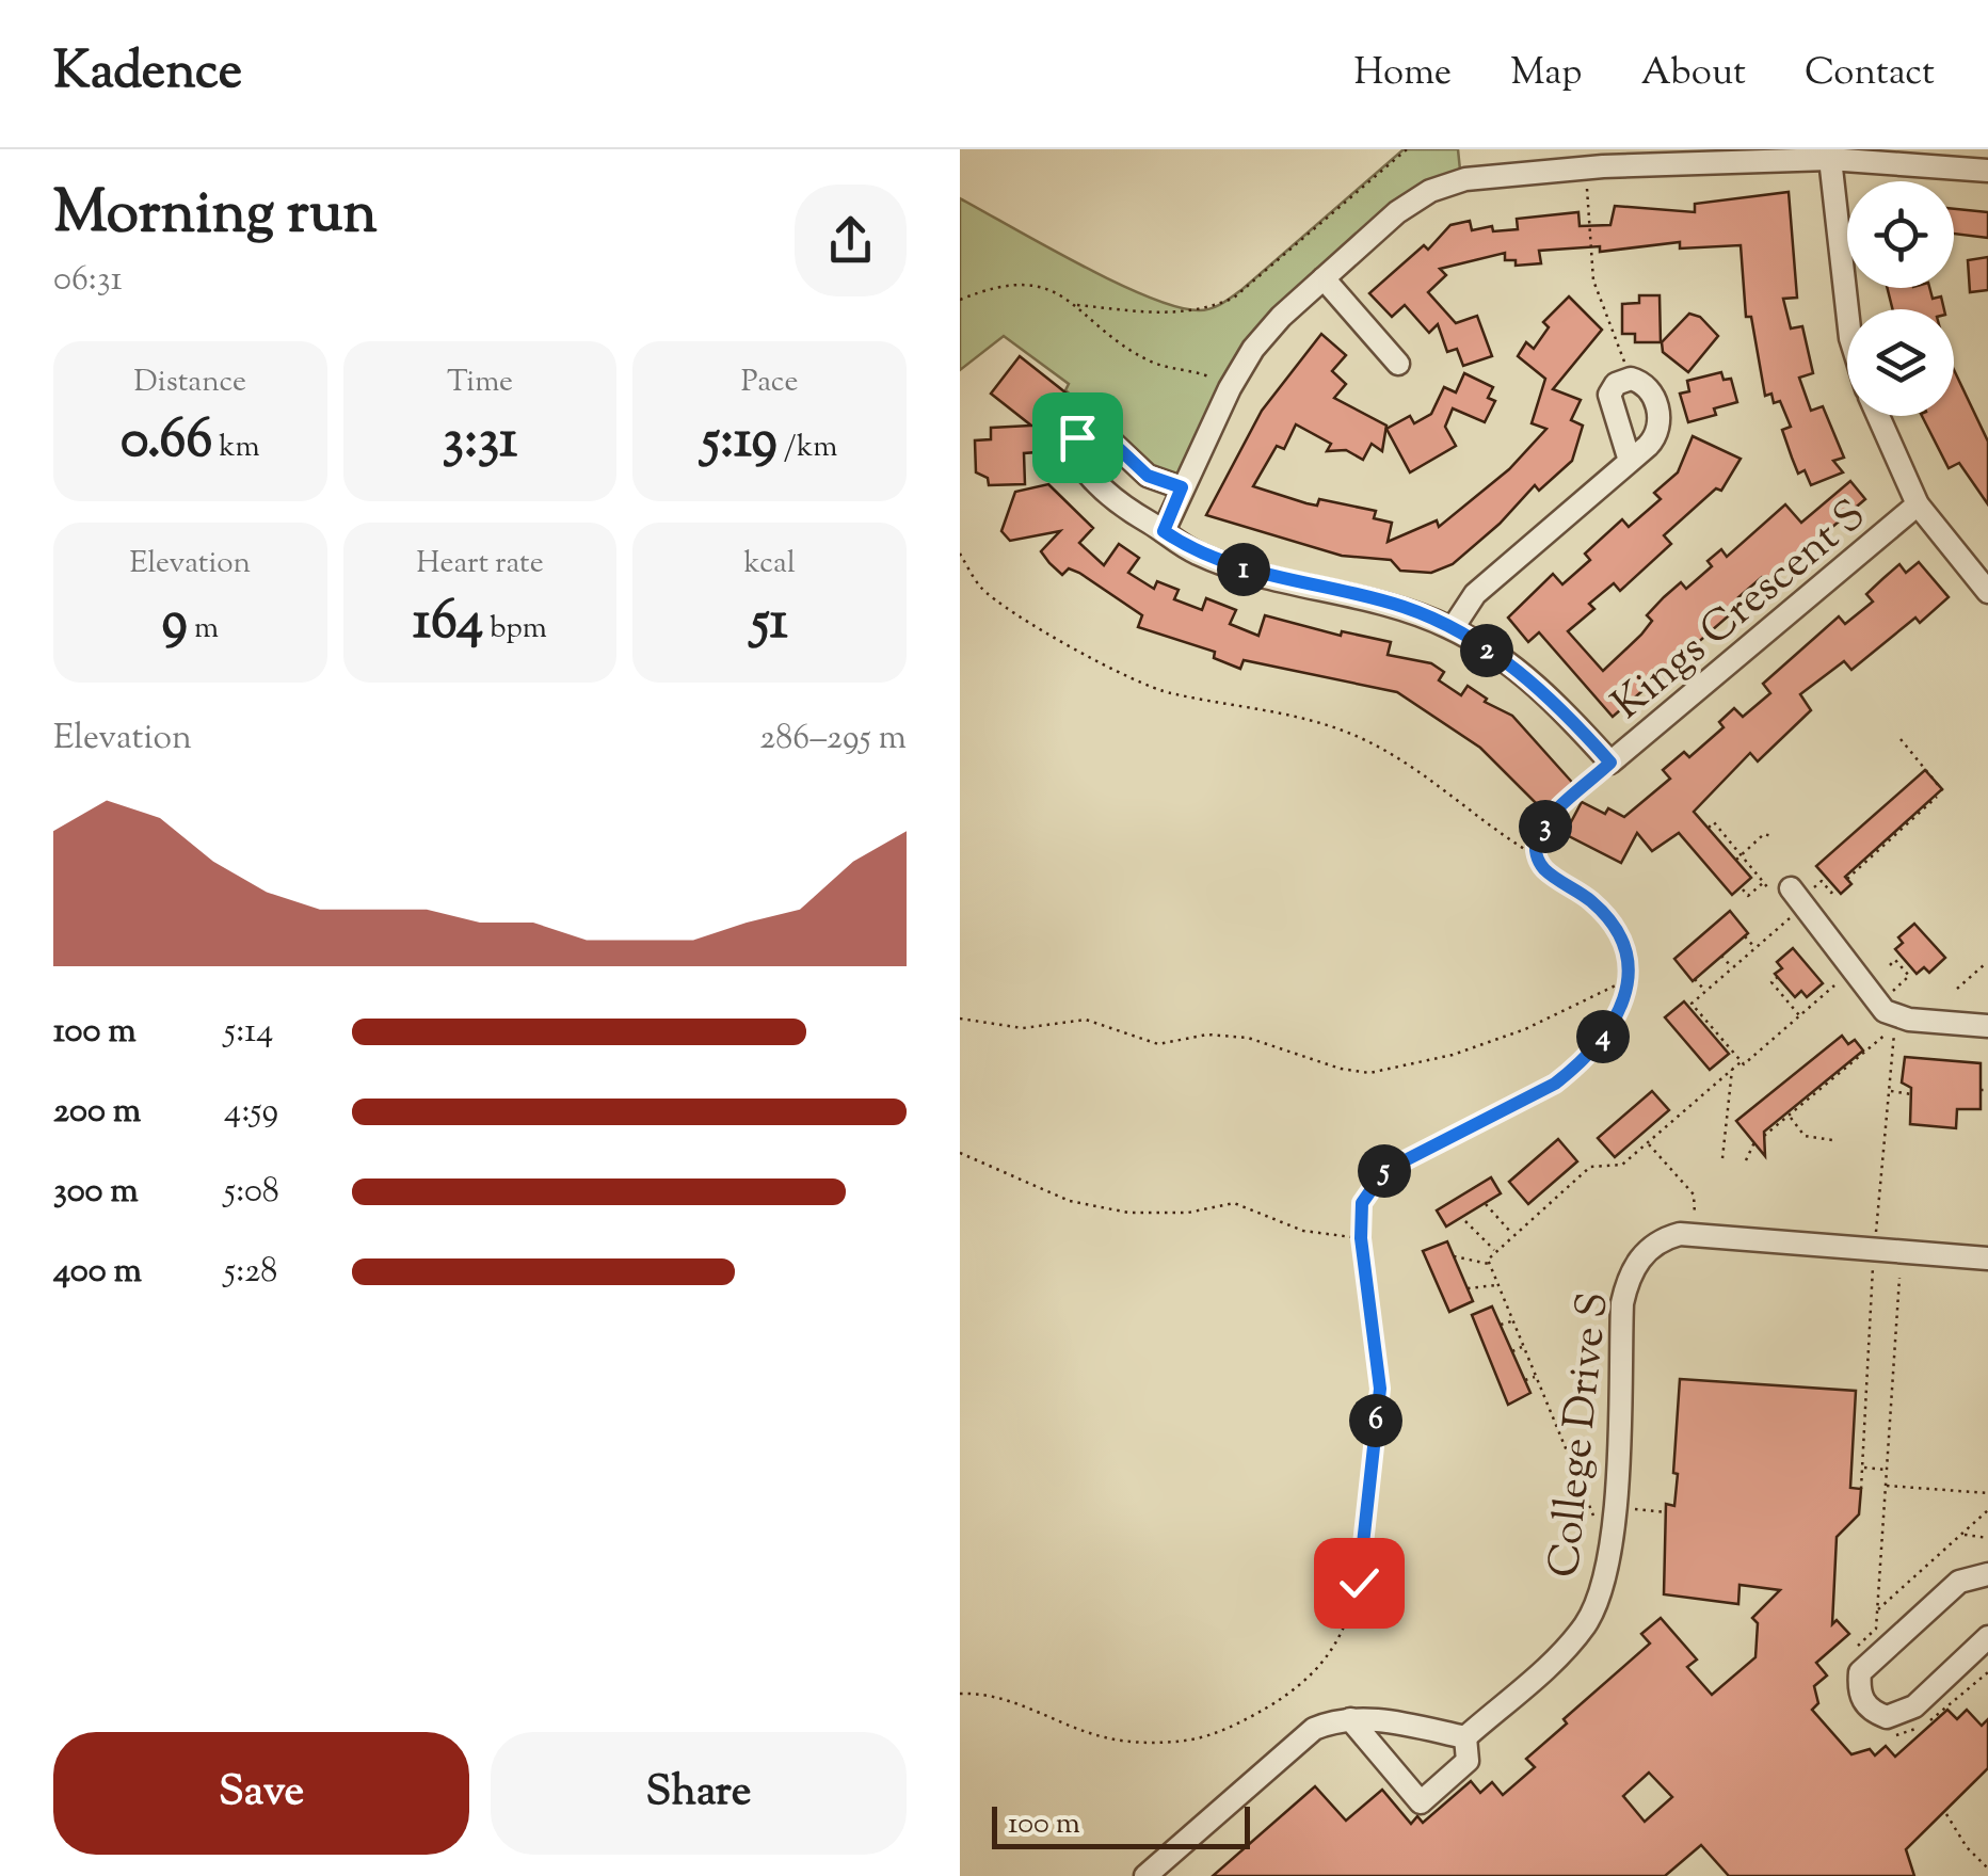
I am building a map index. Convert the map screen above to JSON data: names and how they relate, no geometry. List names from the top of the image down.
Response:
{
  "streets": {
    "street": ["Kings Crescent S", "College Drive S"]
  },
  "scale_bar": "100 m",
  "page": {
    "header": "Kadence",
    "nav": [
      "Home",
      "Map",
      "About",
      "Contact"
    ],
    "heading": ["Morning run", "06:31"],
    "stats": [
      ["Distance", "0.66 km"],
      ["Time", "3:31"],
      ["Pace", "5:19 /km"],
      ["Elevation", "9 m"],
      ["Heart rate", "164 bpm"],
      ["kcal", "51"]
    ],
    "pins": [
      "1",
      "2",
      "3",
      "4",
      "5",
      "6"
    ],
    "chart": ["Elevation", "286–295 m"],
    "list": [
      {
        "name": "100 m",
        "note": "5:14"
      },
      {
        "name": "200 m",
        "note": "4:59"
      },
      {
        "name": "300 m",
        "note": "5:08"
      },
      {
        "name": "400 m",
        "note": "5:28"
      }
    ],
    "buttons": ["Save", "Share"],
    "scale": "100 m"
  }
}
